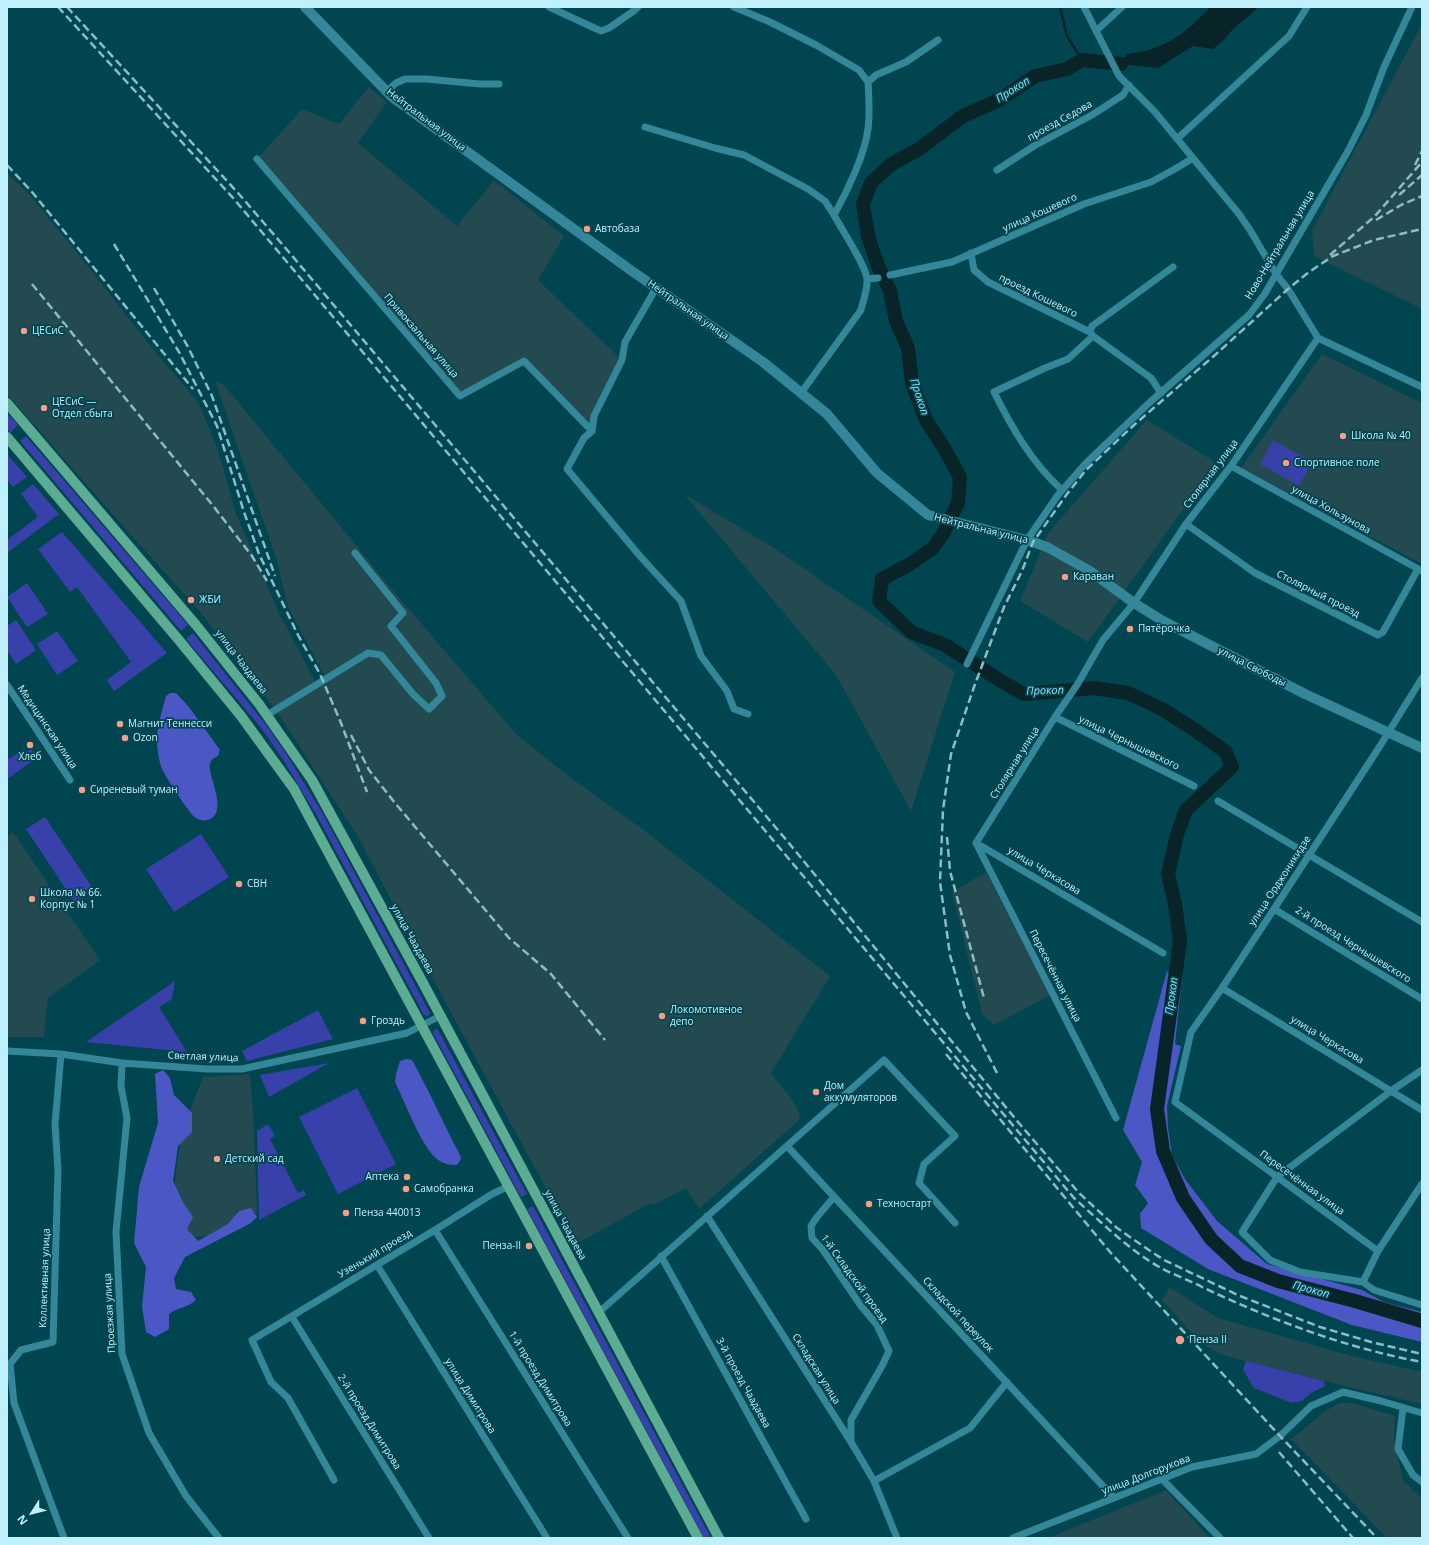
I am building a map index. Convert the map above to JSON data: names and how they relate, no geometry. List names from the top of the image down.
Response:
{
  "streets": {
    "main road": ["Нейтральная улица", "улица Чаадаева", "улица Свободы"],
    "street": [
      "проезд Седова",
      "улица Кошевого",
      "Ново-Нейтральная улица",
      "проезд Кошевого",
      "Привокзальная улица",
      "Столярная улица",
      "улица Хользунова",
      "Столярный проезд",
      "Медицинская улица",
      "улица Чернышевского",
      "улица Черкасова",
      "улица Орджоникидзе",
      "2-й проезд Чернышевского",
      "Пересечённая улица",
      "Светлая улица",
      "Узенький проезд",
      "Коллективная улица",
      "1-й Складской проезд",
      "Проезжая улица",
      "Складской переулок",
      "Складская улица",
      "1-й проезд Димитрова",
      "3-й проезд Чаадаева",
      "улица Димитрова",
      "2-й проезд Димитрова",
      "улица Долгорукова"
    ]
  },
  "crossings": [
    ["Нейтральная улица", "Ново-Нейтральная улица"],
    ["Нейтральная улица", "улица Свободы"],
    ["улица Кошевого", "проезд Кошевого"],
    ["Ново-Нейтральная улица", "проезд Кошевого"],
    ["Столярная улица", "улица Хользунова"],
    ["Столярная улица", "Столярный проезд"],
    ["Столярная улица", "улица Свободы"],
    ["Столярная улица", "улица Чернышевского"],
    ["Столярная улица", "улица Черкасова"],
    ["Столярная улица", "Пересечённая улица"],
    ["улица Хользунова", "Столярный проезд"],
    ["улица Чаадаева", "Светлая улица"],
    ["улица Свободы", "улица Орджоникидзе"],
    ["улица Черкасова", "улица Орджоникидзе"],
    ["улица Черкасова", "Пересечённая улица"],
    ["улица Орджоникидзе", "2-й проезд Чернышевского"],
    ["улица Орджоникидзе", "Пересечённая улица"],
    ["Светлая улица", "Коллективная улица"],
    ["Светлая улица", "Проезжая улица"],
    ["Узенький проезд", "1-й проезд Димитрова"],
    ["Узенький проезд", "улица Димитрова"],
    ["Узенький проезд", "2-й проезд Димитрова"],
    ["1-й Складской проезд", "Складской переулок"],
    ["1-й Складской проезд", "Складская улица"],
    ["Складской переулок", "улица Долгорукова"]
  ],
  "water": ["Прокоп"],
  "places": [
    "Автобаза",
    "ЦЕСиС",
    "ЦЕСиС — Отдел сбыта",
    "Школа № 40",
    "Спортивное поле",
    "Караван",
    "ЖБИ",
    "Пятёрочка",
    "Магнит Теннесси",
    "Ozon",
    "Хлеб",
    "Сиреневый туман",
    "СВН",
    "Школа № 66. Корпус № 1",
    "Локомотивное депо",
    "Гроздь",
    "Дом аккумуляторов",
    "Детский сад",
    "Аптека",
    "Самобранка",
    "Техностарт",
    "Пенза 440013",
    "Пенза-II",
    "Пенза II"
  ],
  "north": "bottom left"
}
